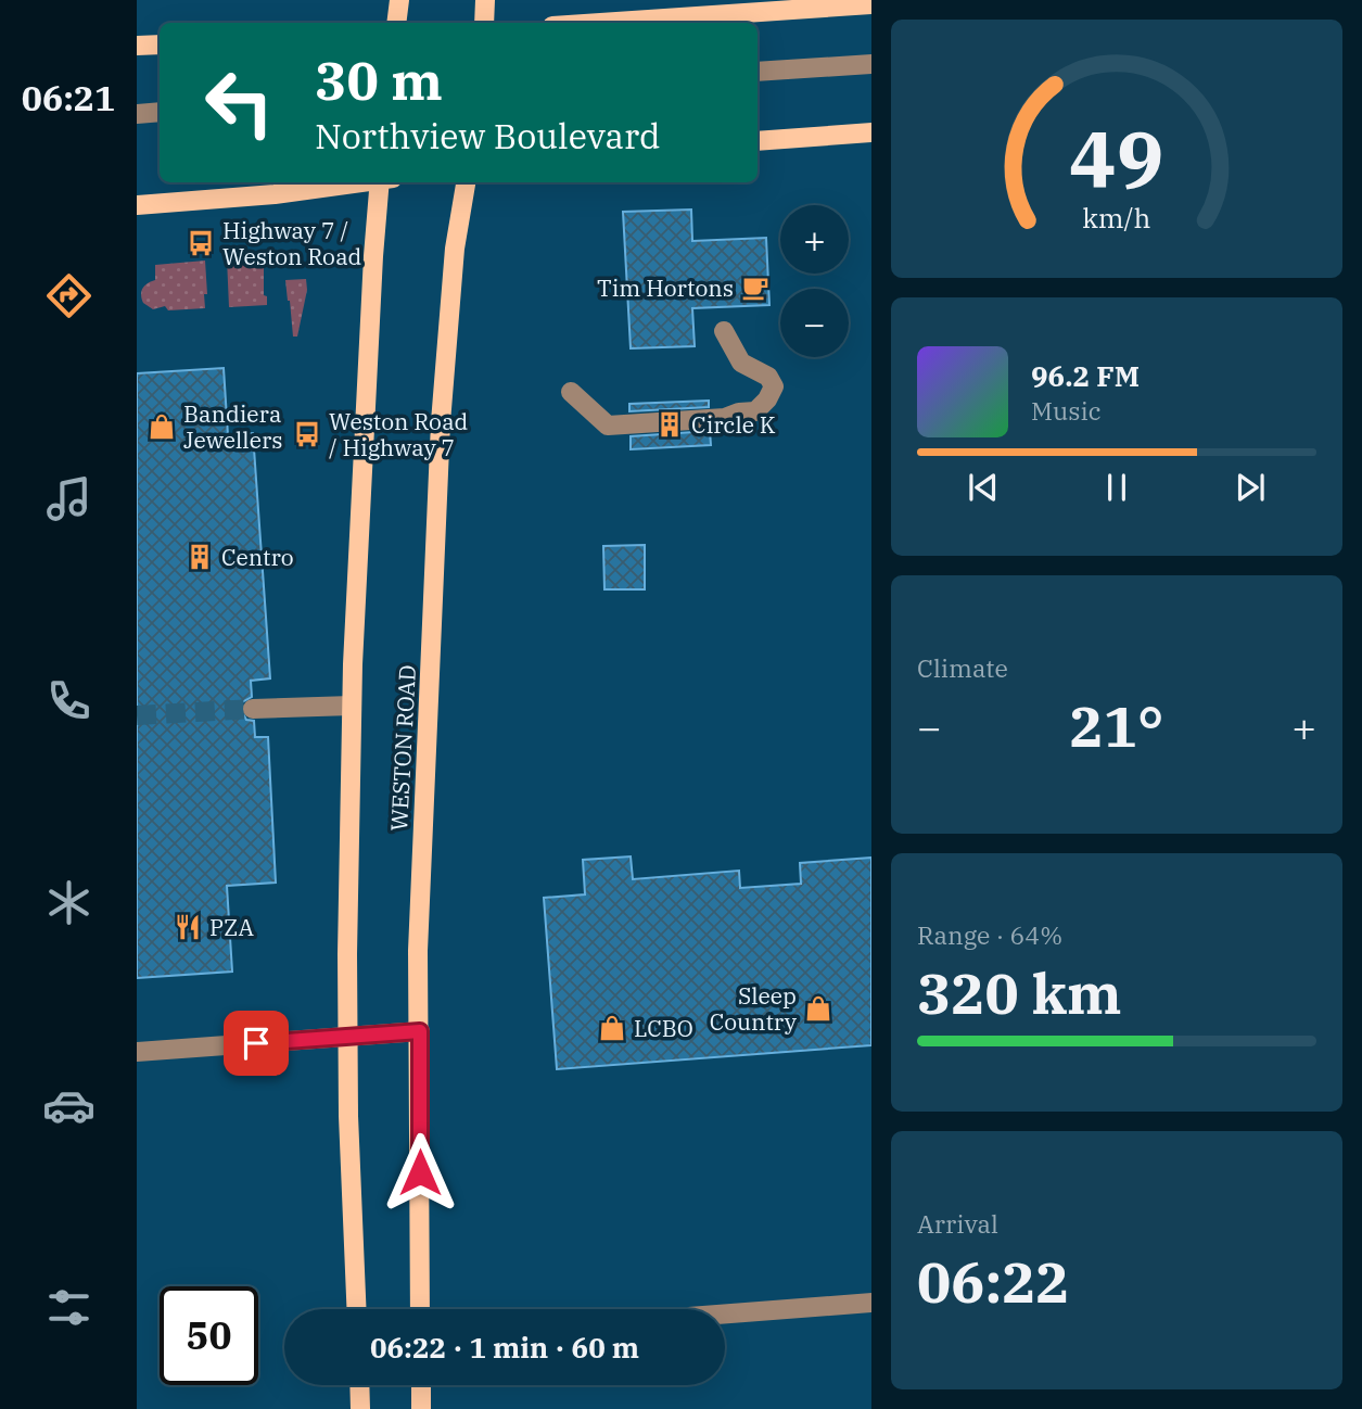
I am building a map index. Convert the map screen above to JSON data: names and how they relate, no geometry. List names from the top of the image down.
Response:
{
  "streets": {
    "main road": ["WESTON ROAD"]
  },
  "places": {
    "bus stop": ["Highway 7 / Weston Road", "Weston Road / Highway 7"],
    "cafe": ["Tim Hortons"],
    "building": ["Circle K", "Centro"],
    "shop": ["Bandiera Jewellers", "Sleep Country", "LCBO"],
    "restaurant": ["PZA"]
  },
  "page": {
    "tabs": "06:21",
    "turn": ["30 m", "Northview Boulevard"],
    "map_buttons": ["+", "−"],
    "song": ["96.2 FM", "Music"],
    "tile": [
      "Climate",
      ["Range · 64%", "320 km"],
      ["Arrival", "06:22"]
    ],
    "heat": ["−", "21°", "+"],
    "limit": "50",
    "trip": "06:22 · 1 min · 60 m",
    "gauge": ["49", "km/h"]
  }
}
